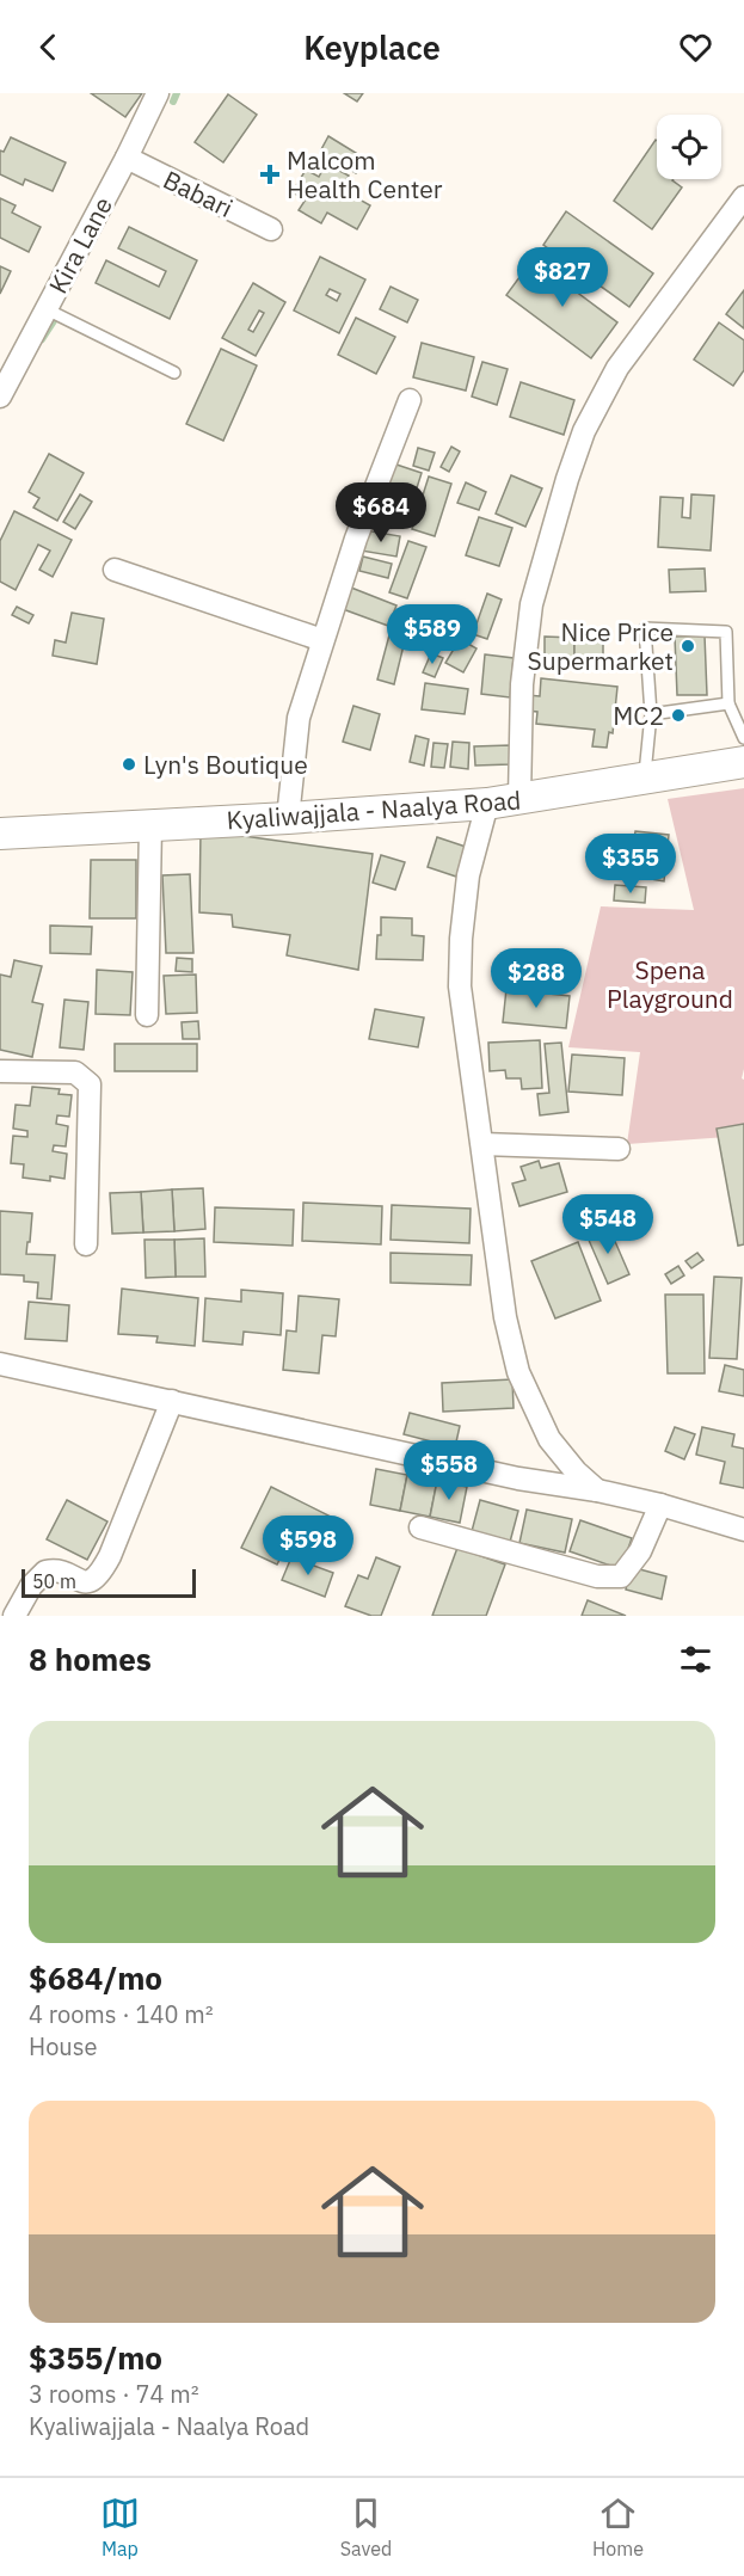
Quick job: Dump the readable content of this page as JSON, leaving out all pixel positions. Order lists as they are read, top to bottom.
{
  "streets": {
    "main road": ["Kyaliwajjala - Naalya Road"],
    "street": ["Babari", "Kira Lane"]
  },
  "crossings": [
    ["Babari", "Kira Lane"]
  ],
  "parks": ["Spena Playground"],
  "places": {
    "health": ["Malcom Health Center"],
    "other": ["Nice Price Supermarket", "MC2", "Lyn's Boutique"]
  },
  "scale_bar": "50 m",
  "page": {
    "header": "Keyplace",
    "price": [
      "$827",
      "$684",
      "$589",
      "$355",
      "$288",
      "$548",
      "$558",
      "$598"
    ],
    "scale": "50 m",
    "heading": "8 homes",
    "list": [
      {
        "name": "$684/mo",
        "note": "4 rooms · 140 m² · House"
      },
      {
        "name": "$355/mo",
        "note": "3 rooms · 74 m² · Kyaliwajjala - Naalya Road"
      }
    ],
    "tabs": ["Map", "Saved", "Home"]
  }
}
